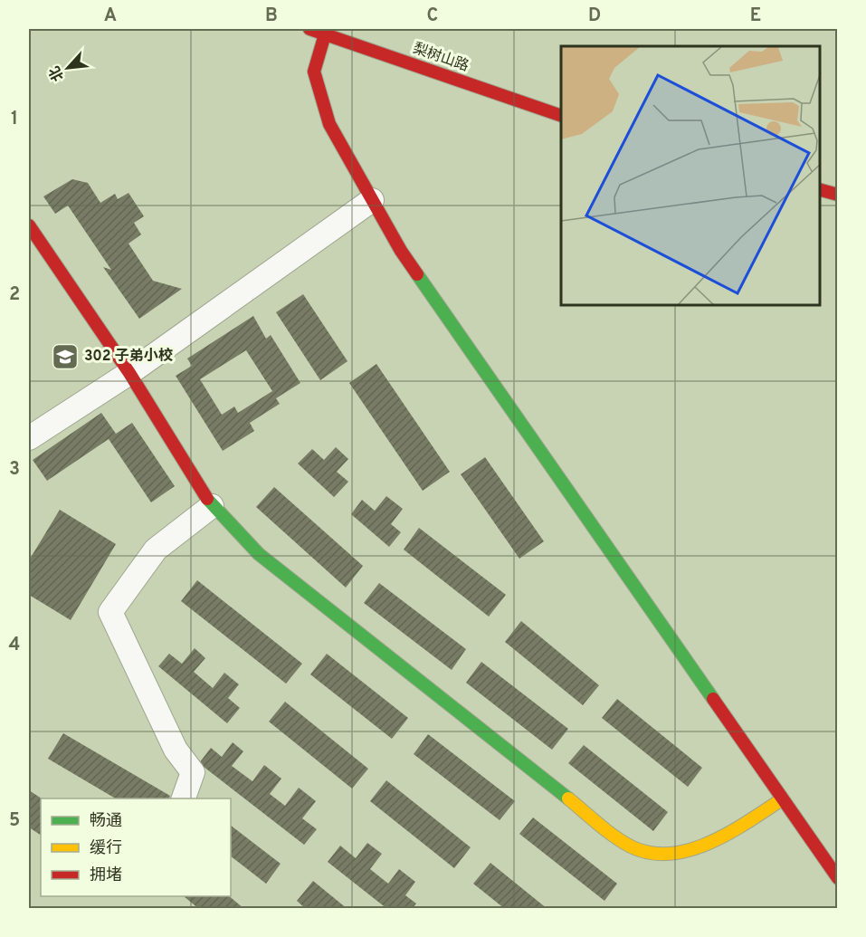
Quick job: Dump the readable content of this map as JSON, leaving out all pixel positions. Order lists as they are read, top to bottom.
{
  "streets": {
    "street": ["梨树山路"]
  },
  "places": {
    "school or university": ["302 子弟小校"]
  },
  "legend": ["畅通", "缓行", "拥堵"],
  "north": "bottom left",
  "grid": {
    "columns": [
      "A",
      "B",
      "C",
      "D",
      "E"
    ],
    "rows": [
      "1",
      "2",
      "3",
      "4",
      "5"
    ]
  }
}
